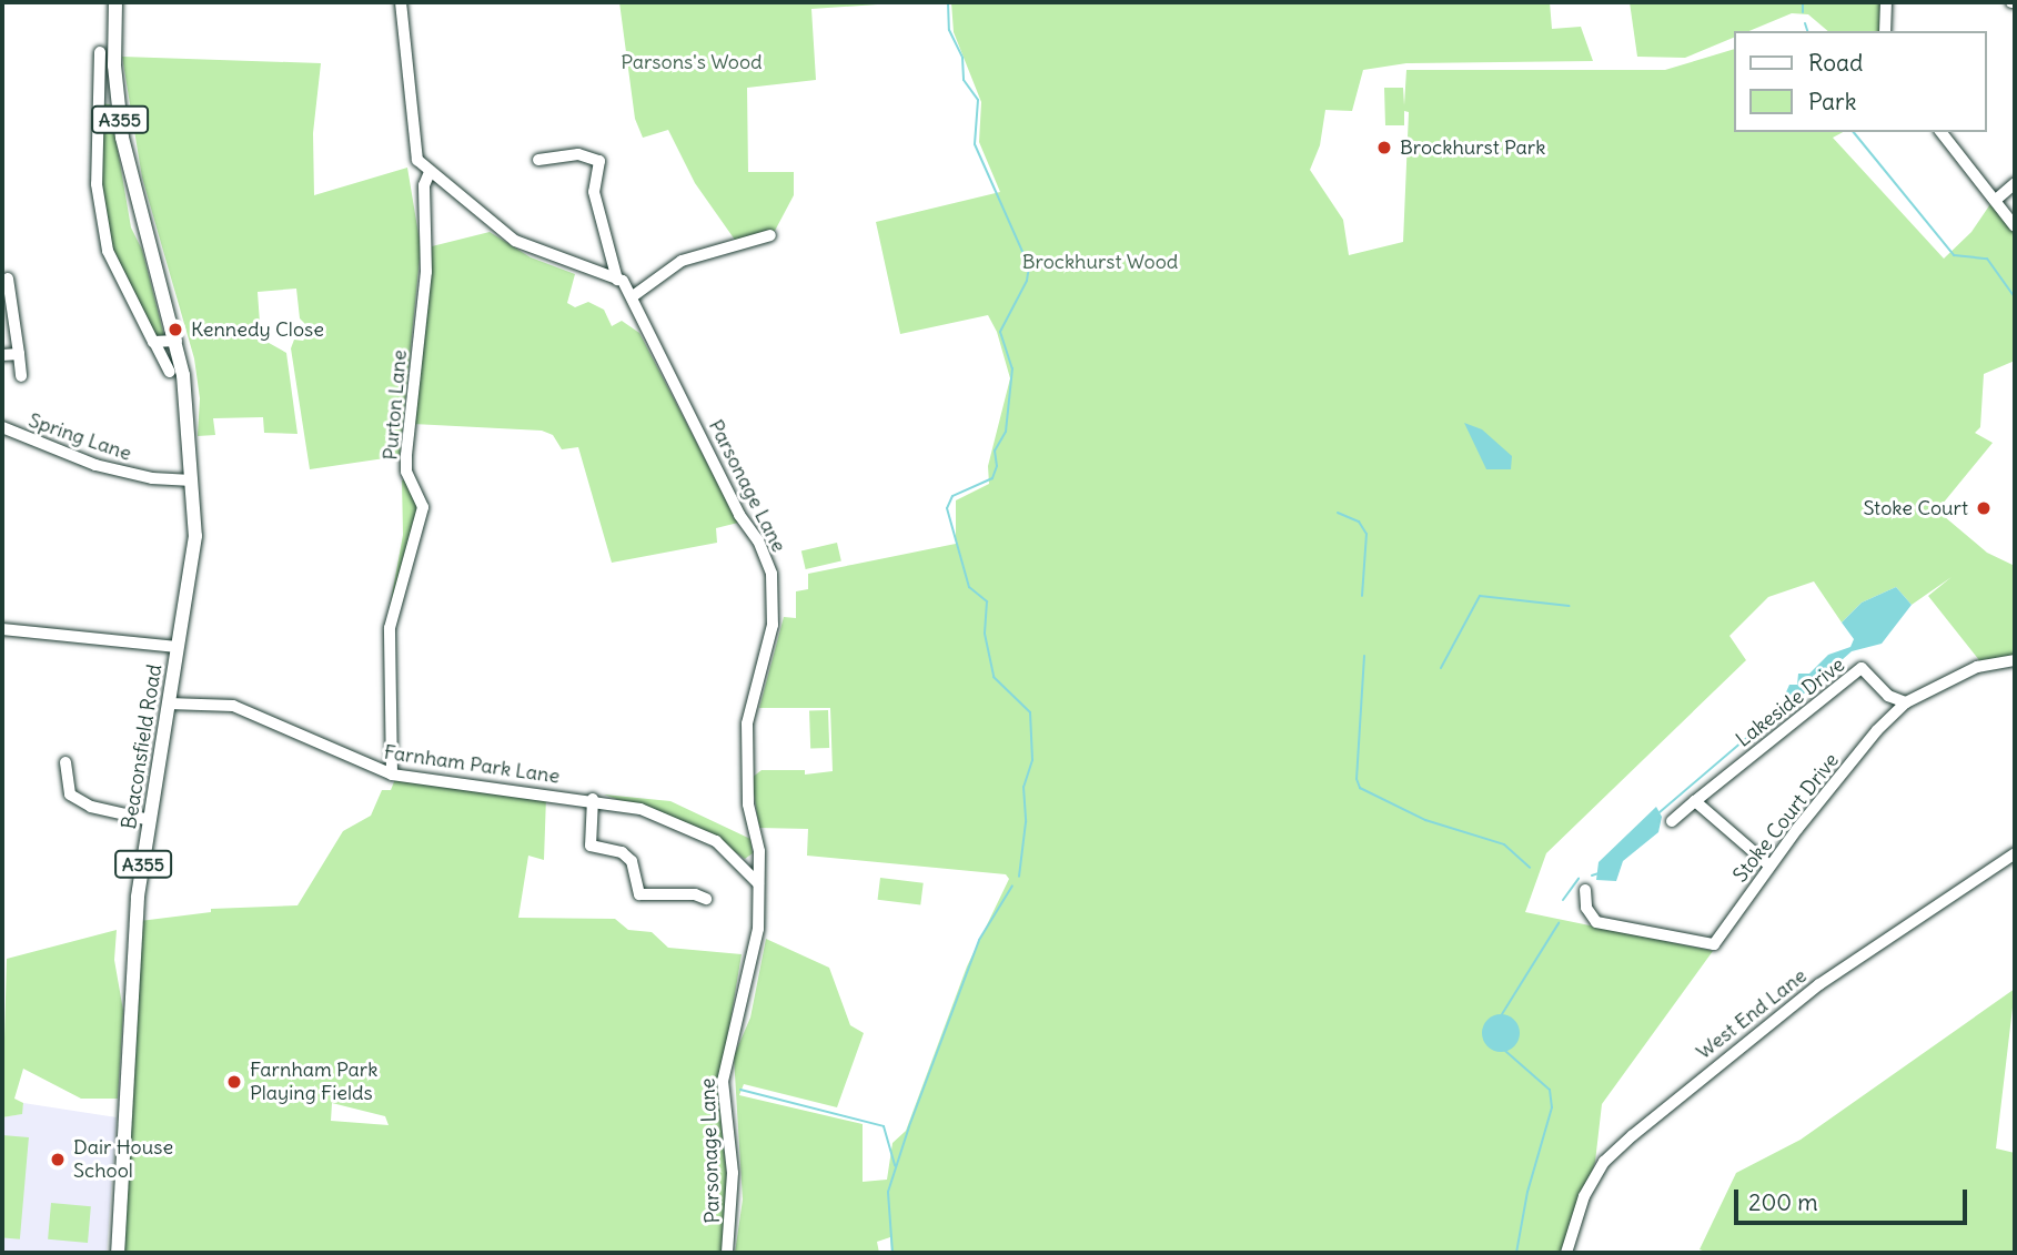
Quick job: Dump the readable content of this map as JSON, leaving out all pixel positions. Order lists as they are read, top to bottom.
{
  "streets": {
    "main road": ["A355", "Beaconsfield Road"],
    "street": [
      "Purton Lane",
      "Spring Lane",
      "Parsonage Lane",
      "Lakeside Drive",
      "Farnham Park Lane",
      "Stoke Court Drive",
      "West End Lane"
    ]
  },
  "crossings": [
    ["Purton Lane", "Parsonage Lane"],
    ["Purton Lane", "Farnham Park Lane"],
    ["Spring Lane", "Beaconsfield Road"],
    ["Parsonage Lane", "Farnham Park Lane"],
    ["Lakeside Drive", "Stoke Court Drive"],
    ["Beaconsfield Road", "Farnham Park Lane"]
  ],
  "parks": ["Parsons's Wood", "Brockhurst Wood"],
  "places": [
    "Brockhurst Park",
    "Kennedy Close",
    "Stoke Court",
    "Farnham Park Playing Fields",
    "Dair House School"
  ],
  "legend": ["Road", "Park"],
  "scale_bar": "200 m"
}
